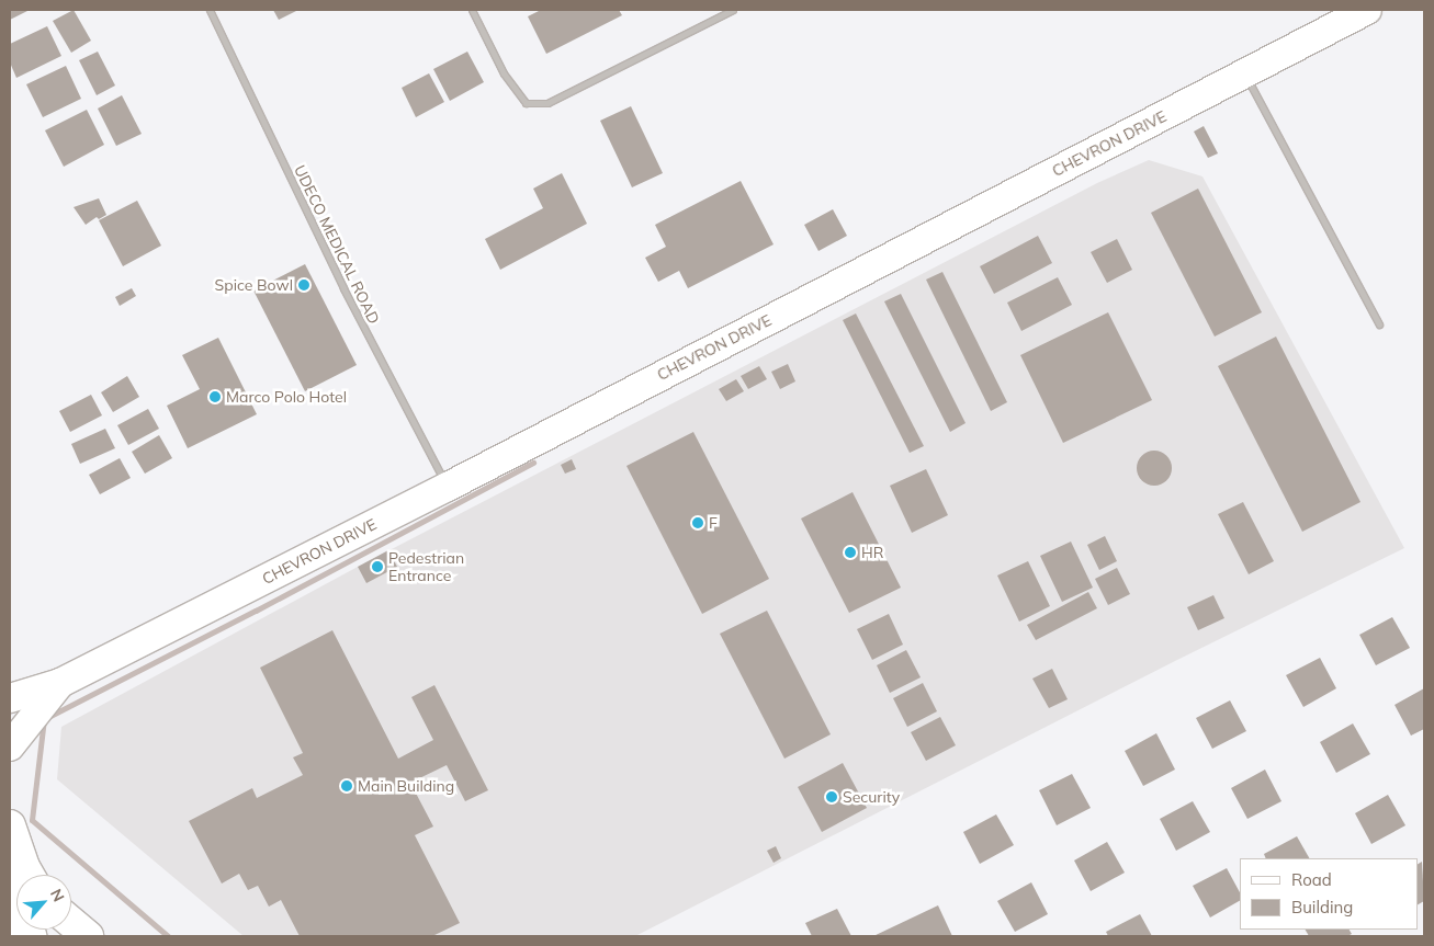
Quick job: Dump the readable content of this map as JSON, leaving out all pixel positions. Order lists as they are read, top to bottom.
{
  "streets": {
    "main road": ["CHEVRON DRIVE"],
    "street": ["UDECO MEDICAL ROAD"]
  },
  "crossings": [
    ["CHEVRON DRIVE", "UDECO MEDICAL ROAD"]
  ],
  "places": [
    "Spice Bowl",
    "Marco Polo Hotel",
    "F",
    "HR",
    "Pedestrian Entrance",
    "Main Building",
    "Security"
  ],
  "legend": ["Road", "Building"],
  "north": "top right"
}
